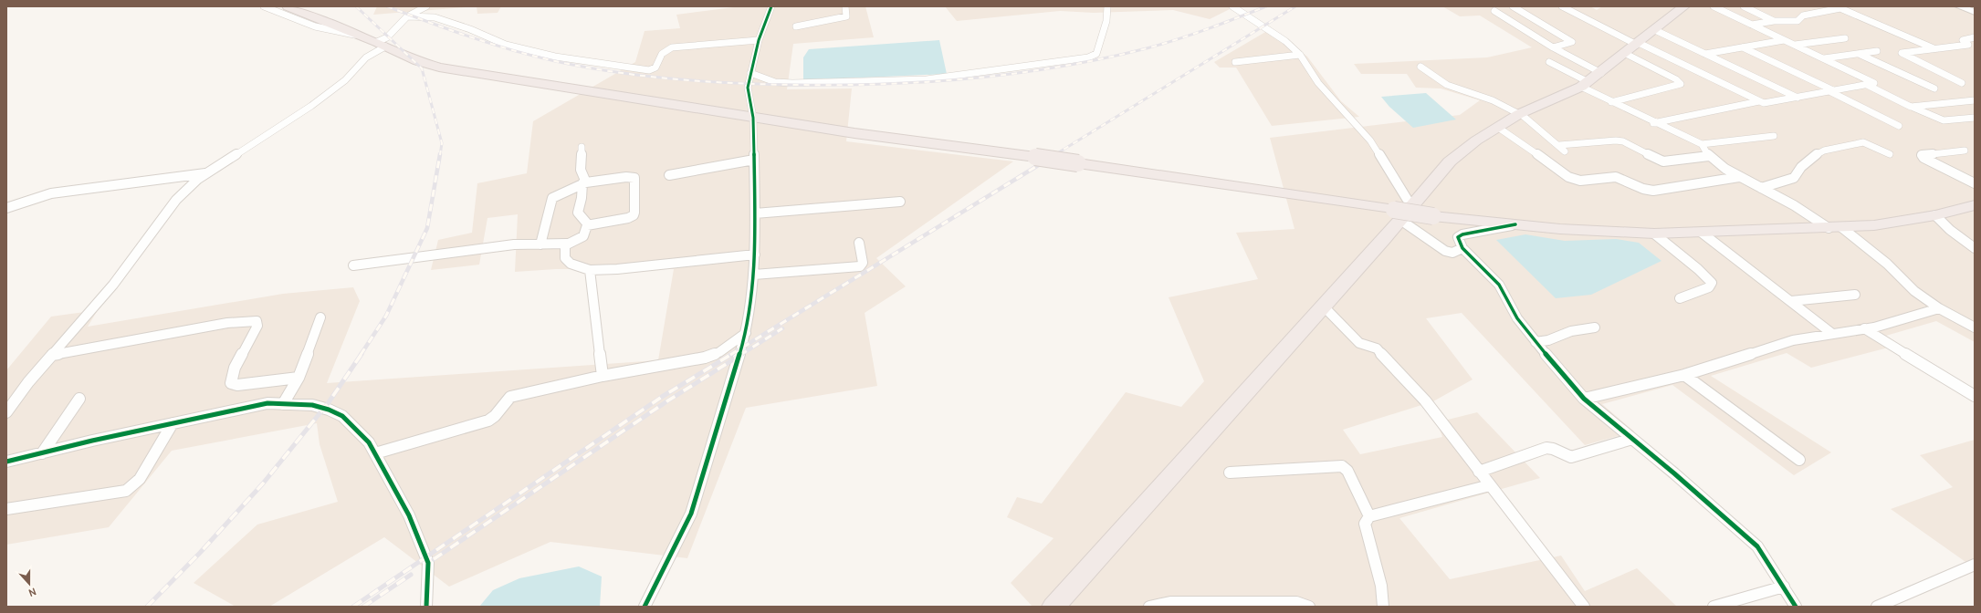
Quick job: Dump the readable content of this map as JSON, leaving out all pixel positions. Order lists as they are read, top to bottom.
{
  "north": "bottom"
}
